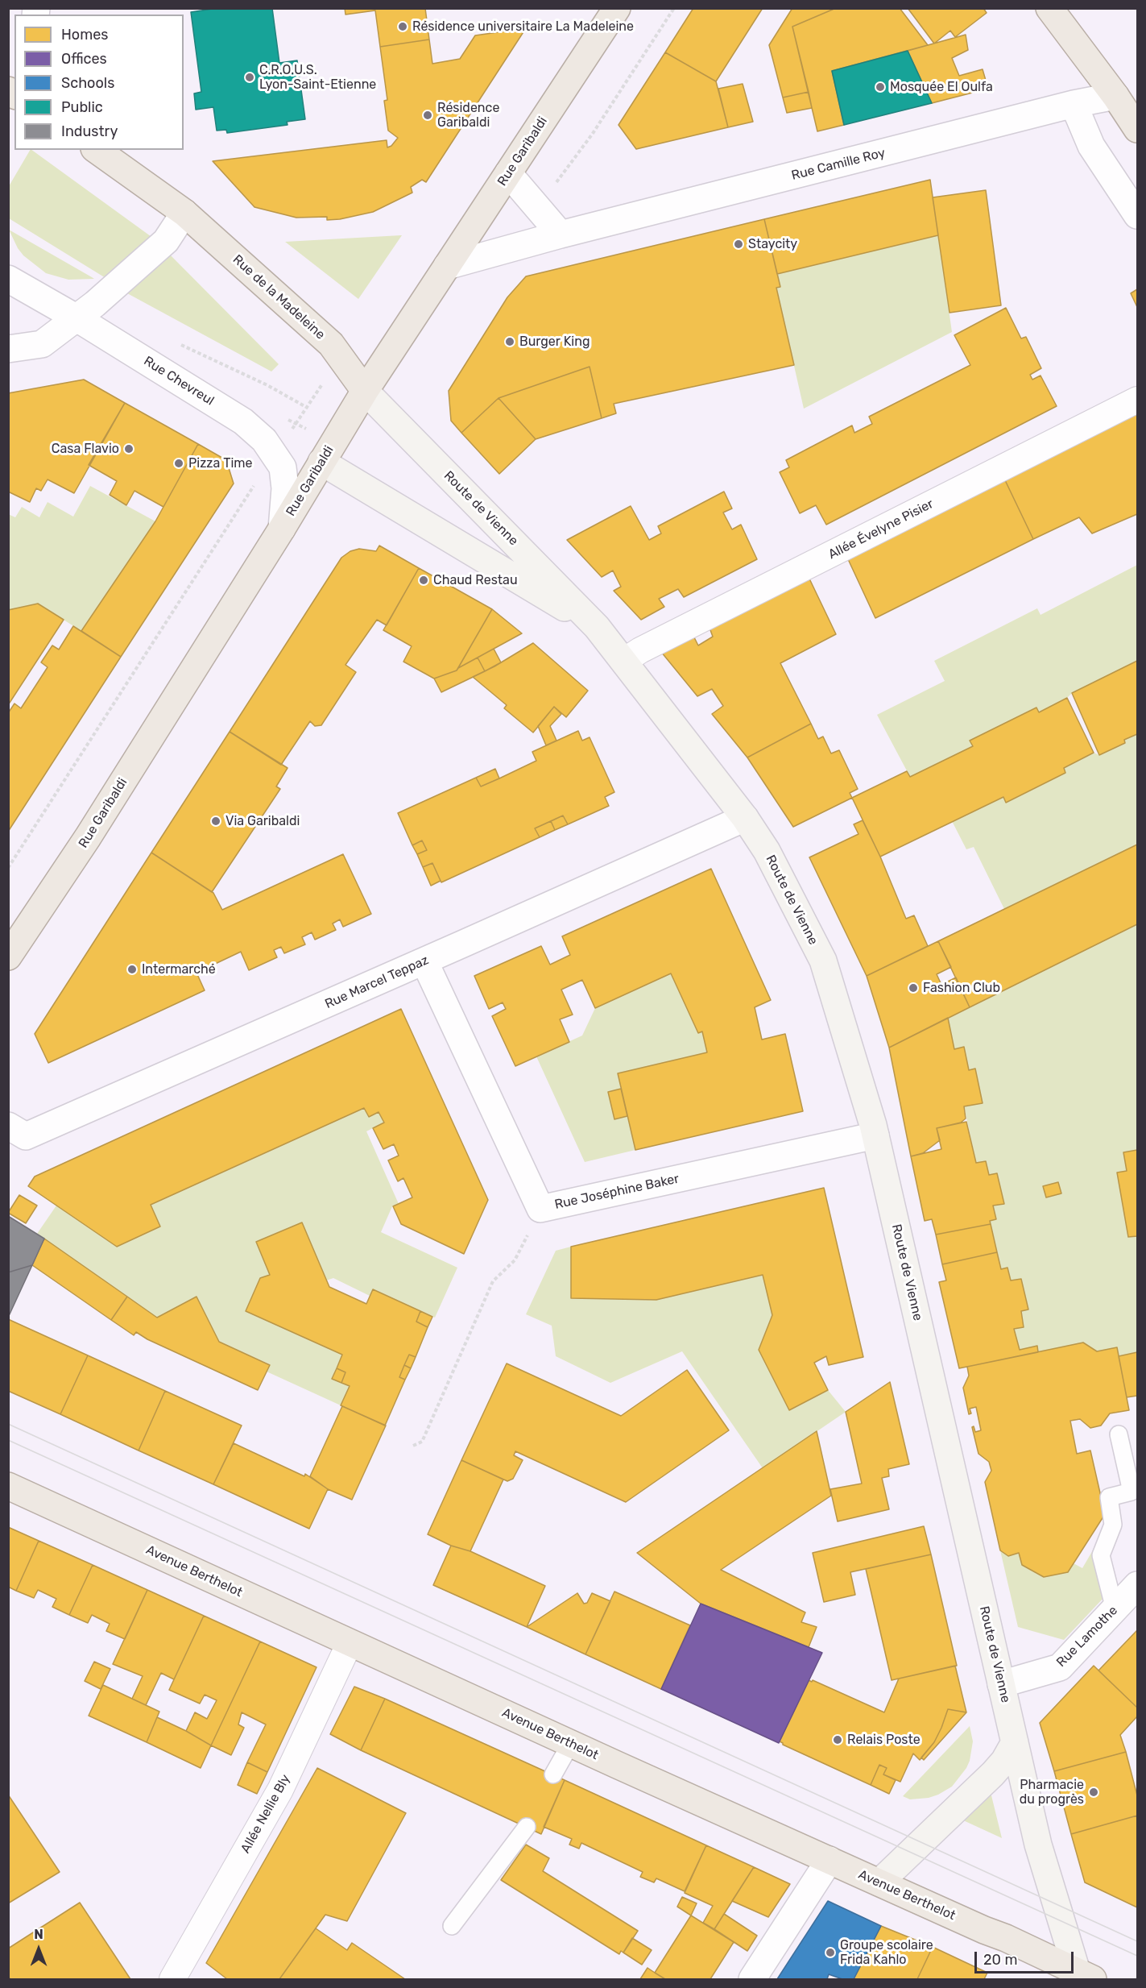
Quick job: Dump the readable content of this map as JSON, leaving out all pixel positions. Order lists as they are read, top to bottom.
{
  "streets": {
    "main road": [
      "Rue Garibaldi",
      "Rue de la Madeleine",
      "Route de Vienne",
      "Avenue Berthelot"
    ],
    "street": [
      "Rue Camille Roy",
      "Rue Chevreul",
      "Allée Évelyne Pisier",
      "Rue Marcel Teppaz",
      "Rue Joséphine Baker",
      "Rue Lamothe",
      "Allée Nellie Bly"
    ]
  },
  "crossings": [
    ["Rue Garibaldi", "Rue Camille Roy"],
    ["Rue Garibaldi", "Rue de la Madeleine"],
    ["Rue Garibaldi", "Rue Chevreul"],
    ["Rue Garibaldi", "Route de Vienne"],
    ["Rue de la Madeleine", "Route de Vienne"],
    ["Route de Vienne", "Allée Évelyne Pisier"],
    ["Route de Vienne", "Rue Marcel Teppaz"],
    ["Route de Vienne", "Rue Joséphine Baker"],
    ["Route de Vienne", "Avenue Berthelot"],
    ["Route de Vienne", "Rue Lamothe"],
    ["Rue Marcel Teppaz", "Rue Joséphine Baker"],
    ["Avenue Berthelot", "Allée Nellie Bly"]
  ],
  "places": [
    "Résidence universitaire La Madeleine",
    "C.R.O.U.S. Lyon-Saint-Etienne",
    "Mosquée El Oulfa",
    "Résidence Garibaldi",
    "Staycity",
    "Burger King",
    "Casa Flavio",
    "Pizza Time",
    "Chaud Restau",
    "Via Garibaldi",
    "Intermarché",
    "Fashion Club",
    "Relais Poste",
    "Pharmacie du progrès",
    "Groupe scolaire Frida Kahlo"
  ],
  "legend": [
    "Homes",
    "Offices",
    "Schools",
    "Public",
    "Industry"
  ],
  "scale_bar": "20 m",
  "north": "top"
}
